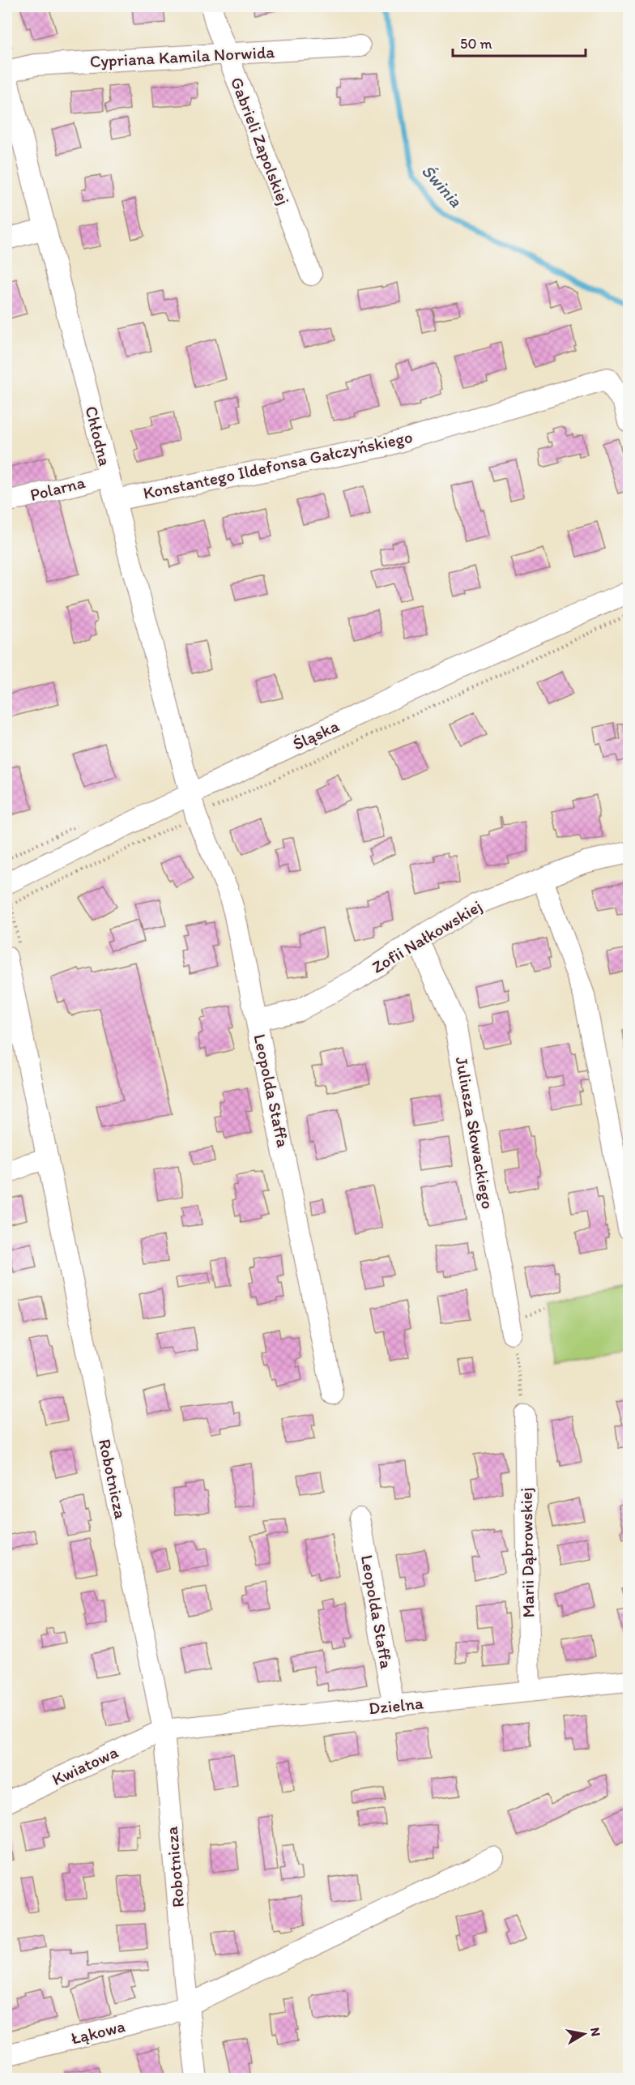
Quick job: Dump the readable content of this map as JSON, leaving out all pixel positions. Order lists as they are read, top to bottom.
{
  "streets": {
    "street": [
      "Cypriana Kamila Norwida",
      "Gabrieli Zapolskiej",
      "Chłodna",
      "Konstantego Ildefonsa Gałczyńskiego",
      "Polarna",
      "Śląska",
      "Zofii Nałkowskiej",
      "Leopolda Staffa",
      "Juliusza Słowackiego",
      "Robotnicza",
      "Marii Dąbrowskiej",
      "Dzielna",
      "Kwiatowa",
      "Łąkowa"
    ]
  },
  "crossings": [
    ["Cypriana Kamila Norwida", "Gabrieli Zapolskiej"],
    ["Chłodna", "Konstantego Ildefonsa Gałczyńskiego"],
    ["Chłodna", "Polarna"],
    ["Chłodna", "Śląska"],
    ["Chłodna", "Leopolda Staffa"],
    ["Śląska", "Leopolda Staffa"],
    ["Zofii Nałkowskiej", "Leopolda Staffa"],
    ["Zofii Nałkowskiej", "Juliusza Słowackiego"],
    ["Leopolda Staffa", "Dzielna"],
    ["Robotnicza", "Dzielna"],
    ["Robotnicza", "Kwiatowa"],
    ["Robotnicza", "Łąkowa"],
    ["Marii Dąbrowskiej", "Dzielna"],
    ["Dzielna", "Kwiatowa"]
  ],
  "water": ["Świnia"],
  "scale_bar": "50 m",
  "north": "right"
}
